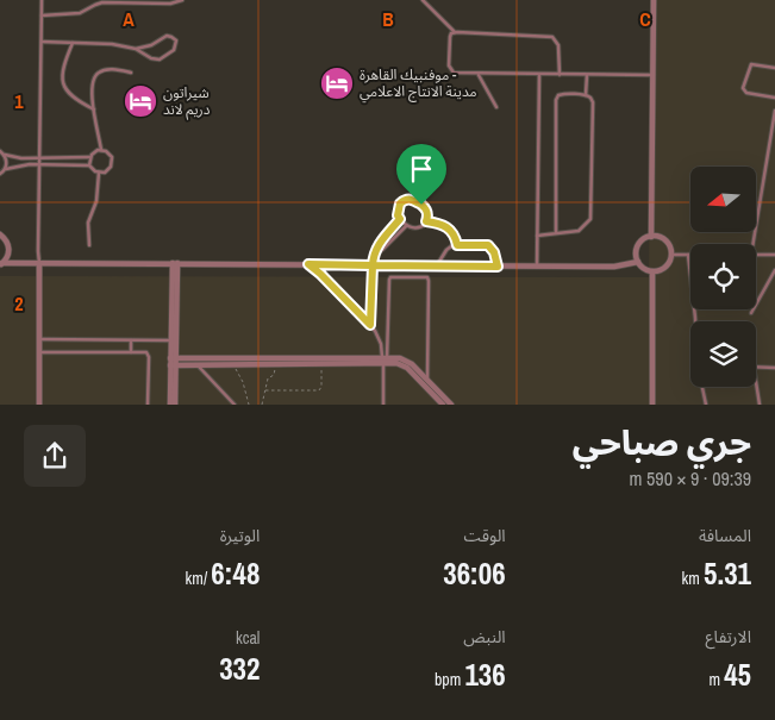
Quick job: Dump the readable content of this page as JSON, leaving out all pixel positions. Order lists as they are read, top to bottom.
{
  "places": {
    "hotel": ["موفنبيك القاهرة - مدينة الانتاج الاعلامي", "شيراتون دريم لاند"]
  },
  "north": "left",
  "page": {
    "heading": ["جري صباحي", "09:39 · 9 × 590 m"],
    "stats": [
      ["المسافة", "5.31 km"],
      ["الوقت", "36:06"],
      ["الوتيرة", "6:48 /km"],
      ["الارتفاع", "45 m"],
      ["النبض", "136 bpm"],
      ["kcal", "332"]
    ]
  },
  "grid": {
    "columns": ["A", "B", "C"],
    "rows": ["1", "2"]
  }
}
